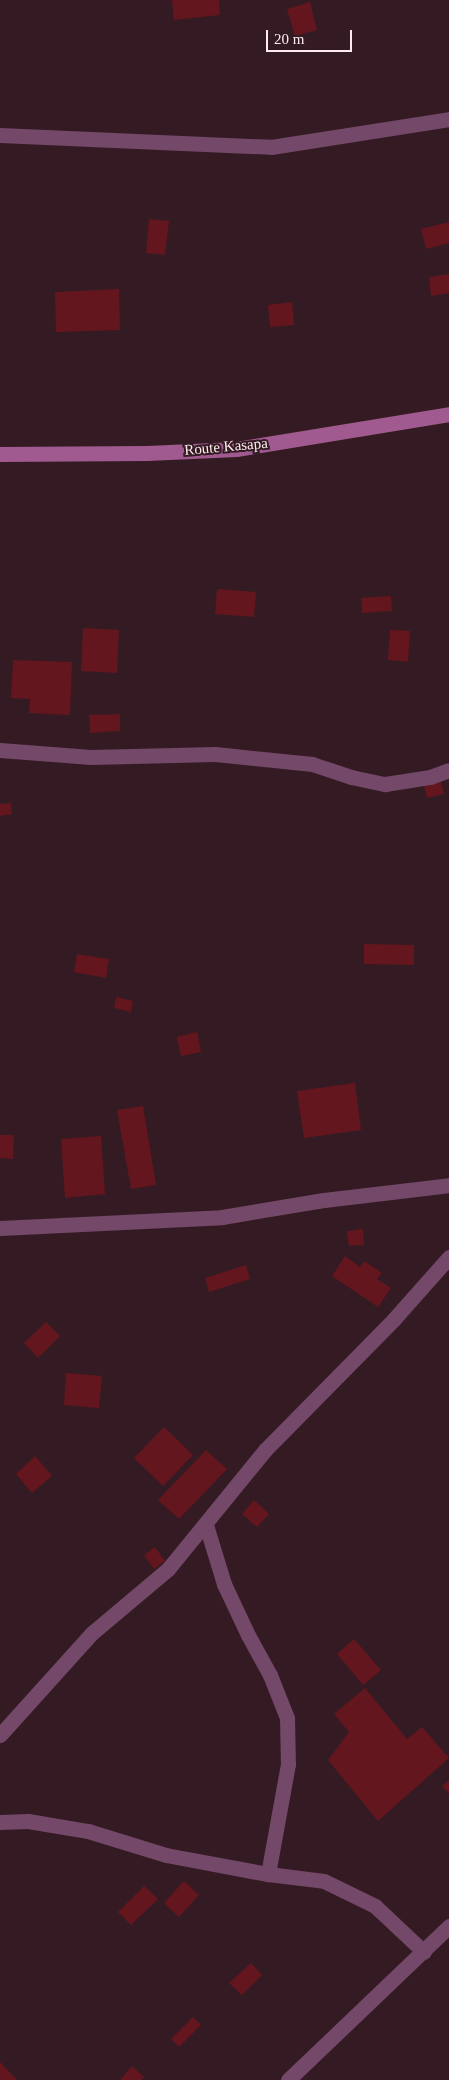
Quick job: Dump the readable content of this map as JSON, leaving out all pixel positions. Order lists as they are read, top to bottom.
{
  "streets": {
    "main road": ["Route Kasapa"]
  },
  "scale_bar": "20 m"
}
